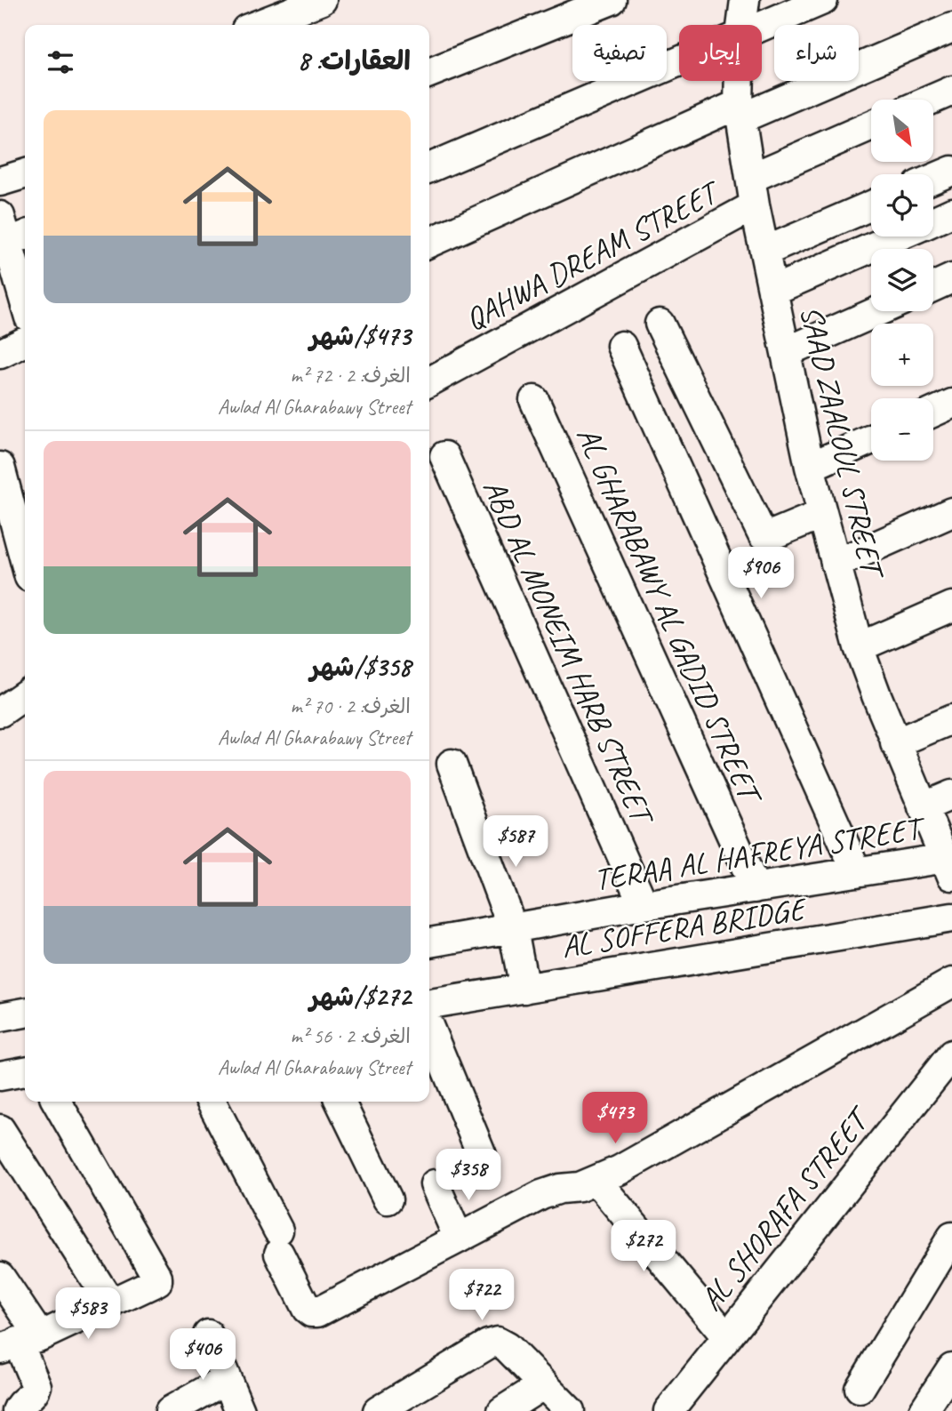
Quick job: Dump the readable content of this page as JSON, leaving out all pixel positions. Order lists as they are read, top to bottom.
{
  "streets": {
    "street": [
      "QAHWA DREAM STREET",
      "SAAD ZAALOUL STREET",
      "AL GHARABAWY AL GADID STREET",
      "ABD AL MONEIM HARB STREET",
      "TERAA AL HAFREYA STREET",
      "AL SOFFERA BRIDGE",
      "AL SHORAFA STREET"
    ]
  },
  "crossings": [
    ["QAHWA DREAM STREET", "SAAD ZAALOUL STREET"],
    ["SAAD ZAALOUL STREET", "TERAA AL HAFREYA STREET"],
    ["AL GHARABAWY AL GADID STREET", "TERAA AL HAFREYA STREET"],
    ["ABD AL MONEIM HARB STREET", "TERAA AL HAFREYA STREET"]
  ],
  "north": "bottom right",
  "page": {
    "chip": ["شراء", "إيجار", "تصفية"],
    "heading": "العقارات: 8",
    "map_buttons": ["+", "−"],
    "list": [
      {
        "name": "$473/شهر",
        "note": "الغرف: 2 · 72 m² · Awlad Al Gharabawy Street"
      },
      {
        "name": "$358/شهر",
        "note": "الغرف: 2 · 70 m² · Awlad Al Gharabawy Street"
      },
      {
        "name": "$272/شهر",
        "note": "الغرف: 2 · 56 m² · Awlad Al Gharabawy Street"
      }
    ],
    "price": [
      "$906",
      "$587",
      "$473",
      "$358",
      "$272",
      "$722",
      "$583",
      "$406"
    ]
  }
}
